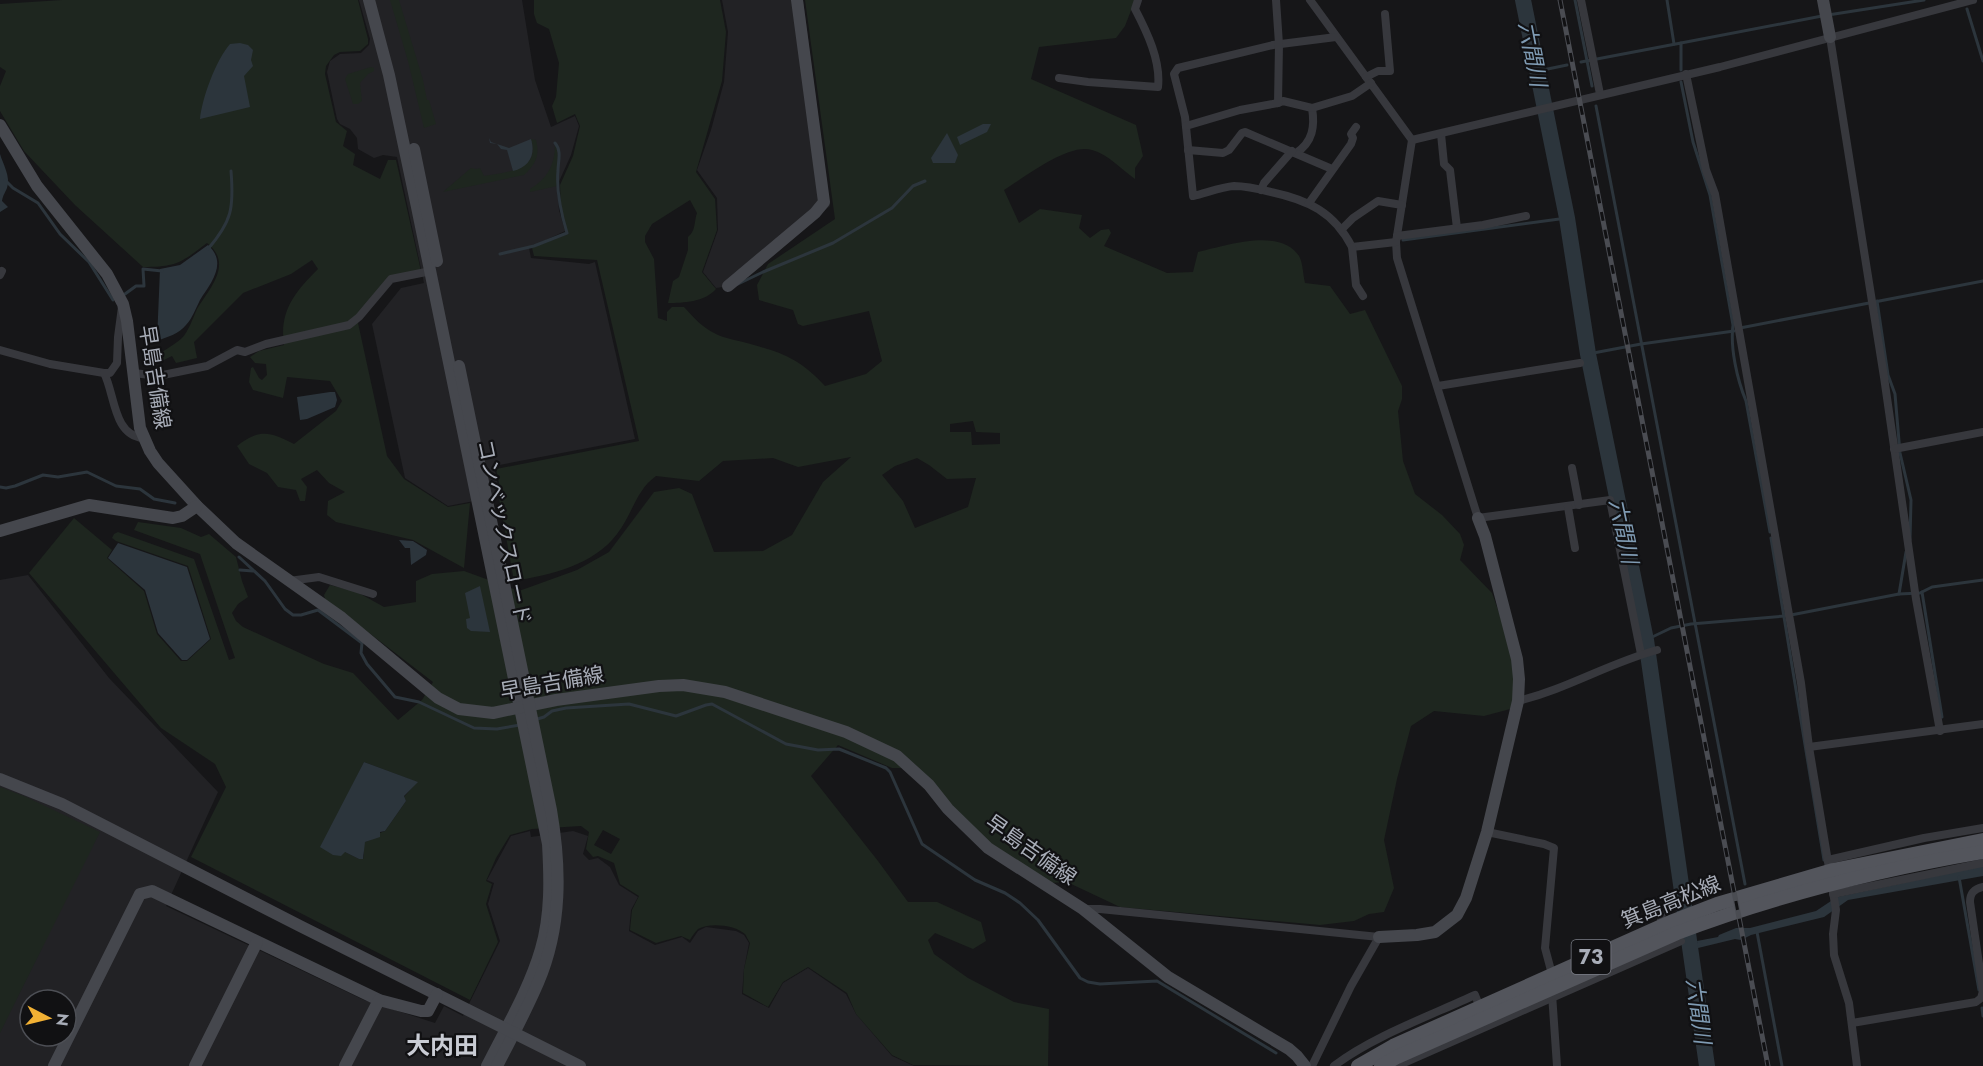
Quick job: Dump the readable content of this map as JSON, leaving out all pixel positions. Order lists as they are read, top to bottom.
{
  "streets": {
    "main road": ["箕島高松線", "73"],
    "street": ["早島吉備線", "コンベックスロード"]
  },
  "districts": ["大内田"],
  "water": ["六間川"],
  "north": "right"
}
